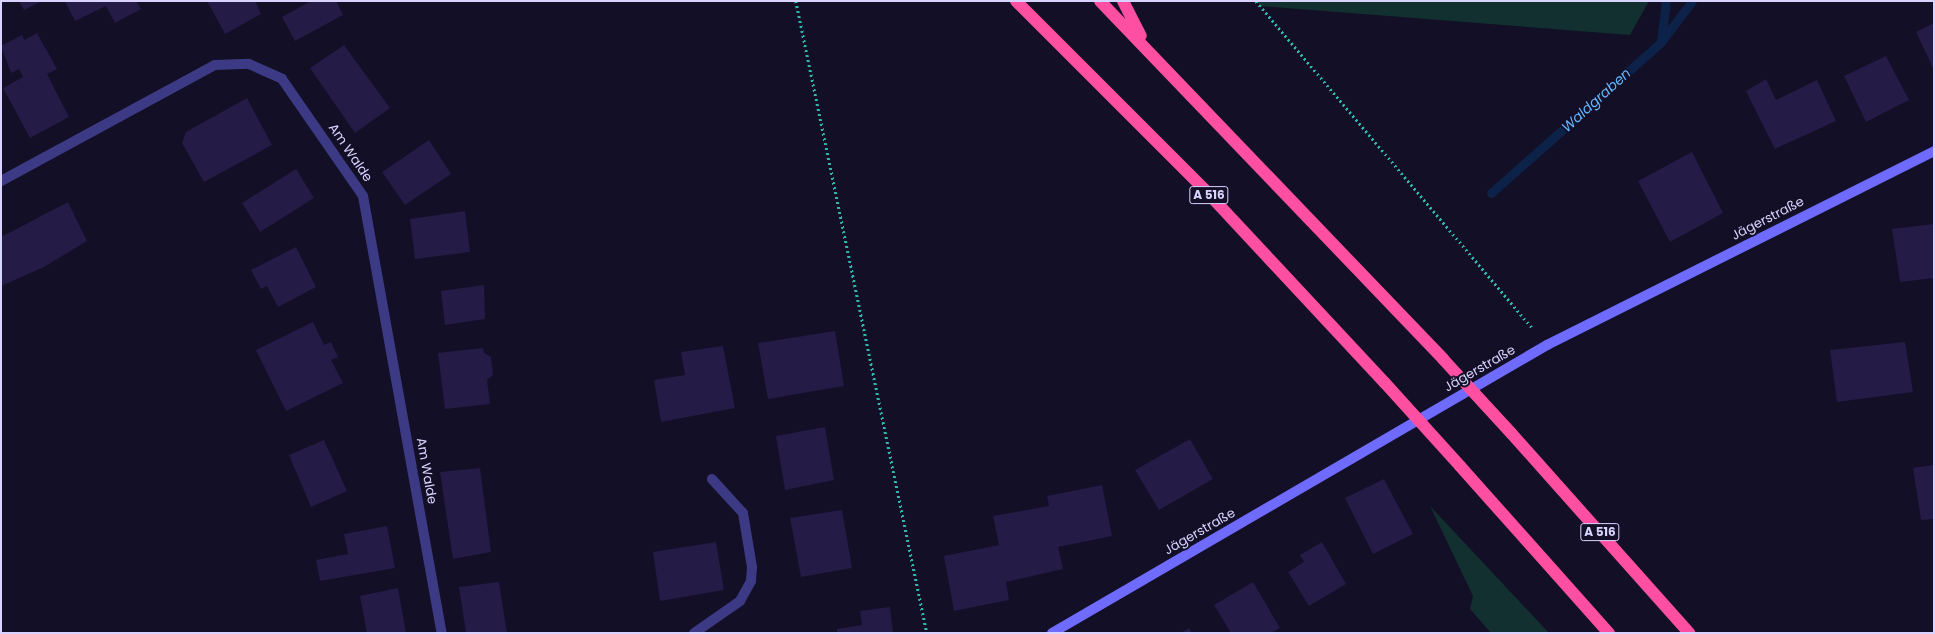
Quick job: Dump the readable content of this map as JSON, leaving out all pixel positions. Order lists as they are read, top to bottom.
{
  "streets": {
    "highway": ["A 516"],
    "street": ["Am Walde", "Jägerstraße"]
  },
  "water": ["Waldgraben"]
}
